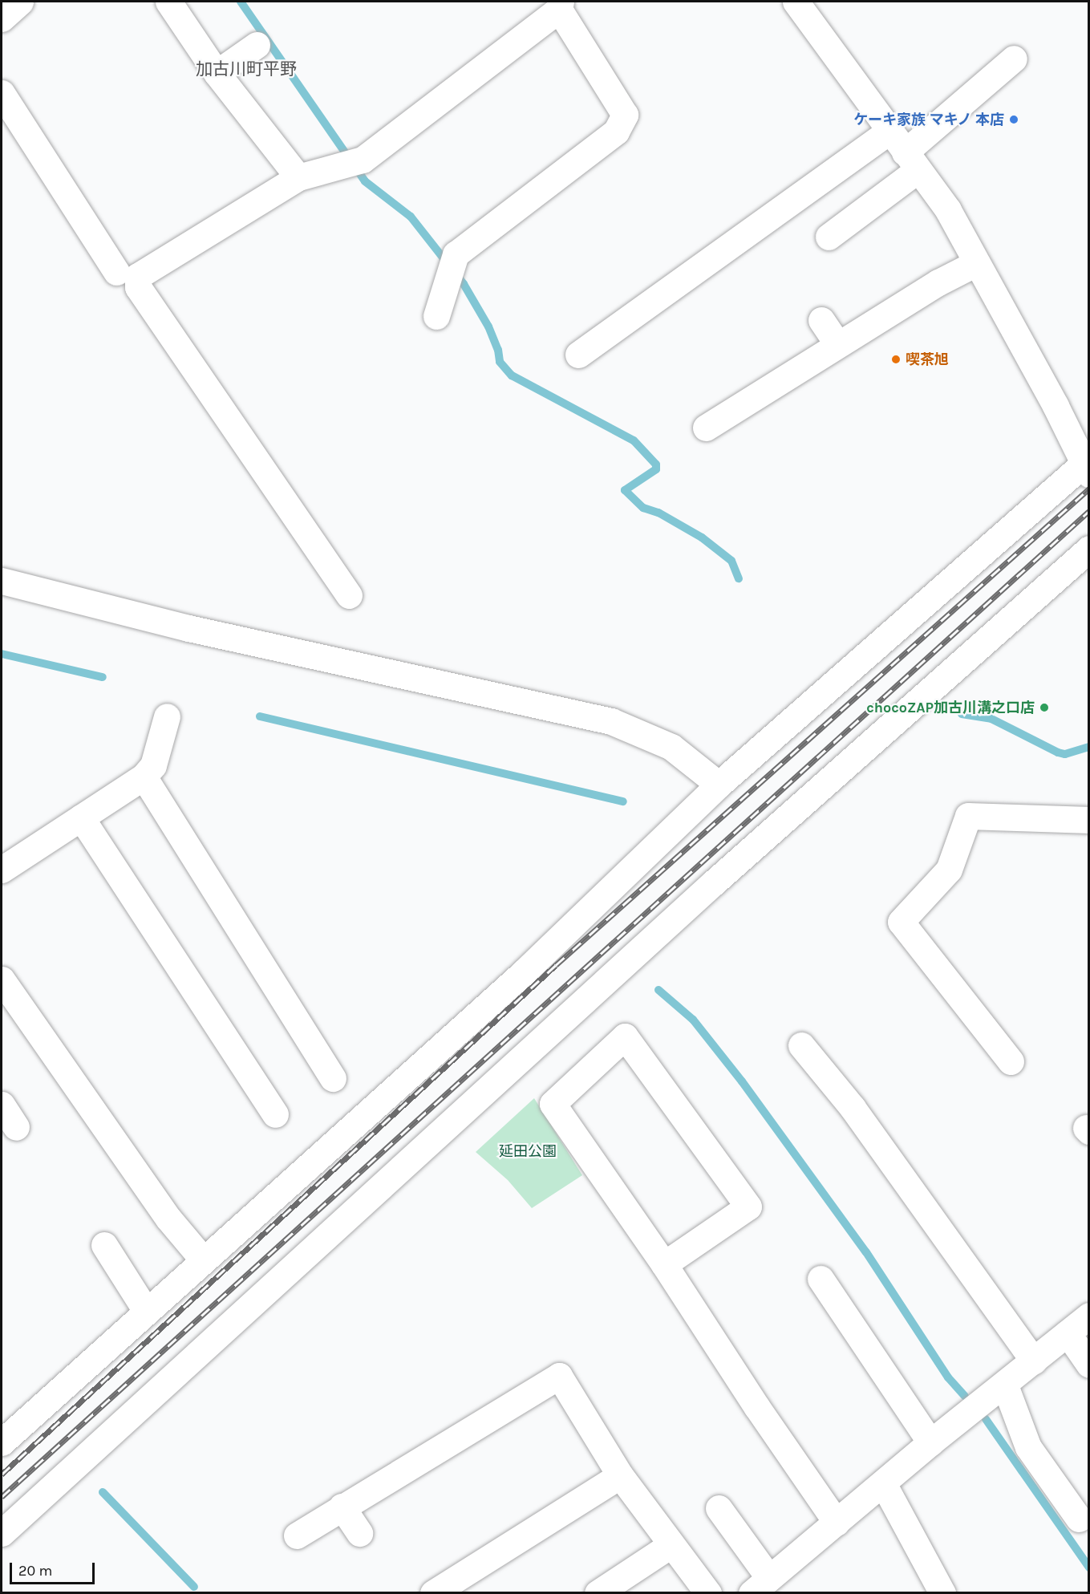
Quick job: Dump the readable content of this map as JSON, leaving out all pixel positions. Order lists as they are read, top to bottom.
{
  "districts": ["加古川町平野"],
  "parks": ["延田公園"],
  "places": ["ケーキ家族 マキノ 本店", "喫茶旭", "chocoZAP加古川溝之口店"],
  "scale_bar": "20 m"
}
